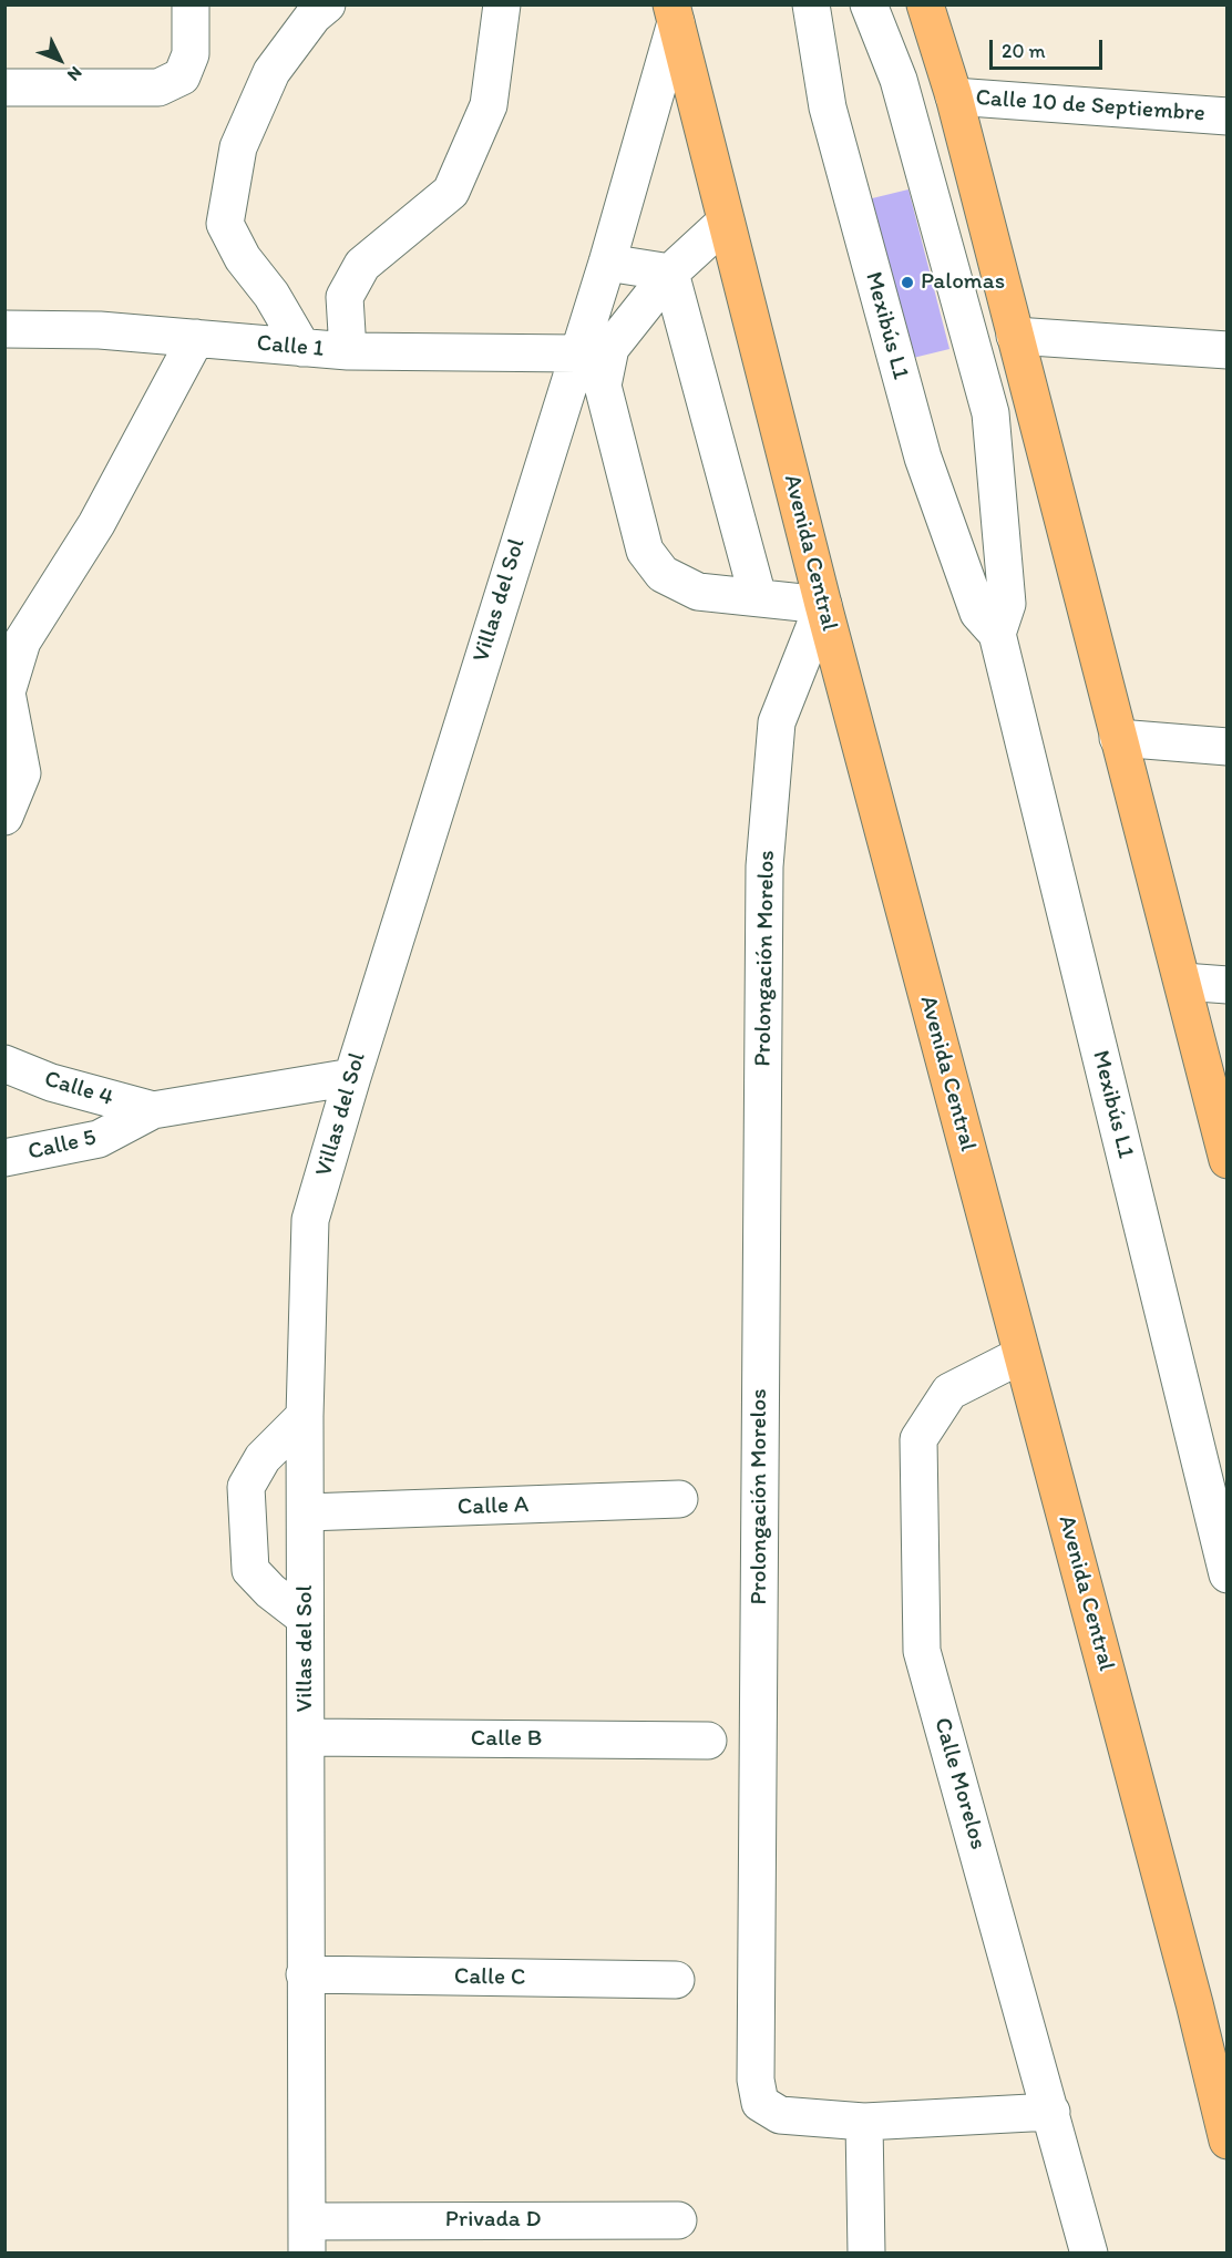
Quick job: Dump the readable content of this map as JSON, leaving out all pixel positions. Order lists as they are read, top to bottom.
{
  "streets": {
    "highway": ["Avenida Central"],
    "street": [
      "Calle 10 de Septiembre",
      "Mexibús L1",
      "Calle 1",
      "Villas del Sol",
      "Prolongación Morelos",
      "Calle 4",
      "Calle 5",
      "Calle A",
      "Calle B",
      "Calle Morelos",
      "Calle C",
      "Privada D"
    ]
  },
  "crossings": [
    ["Calle 1", "Villas del Sol"],
    ["Avenida Central", "Villas del Sol"],
    ["Avenida Central", "Prolongación Morelos"],
    ["Avenida Central", "Calle Morelos"],
    ["Villas del Sol", "Calle A"],
    ["Villas del Sol", "Calle B"],
    ["Villas del Sol", "Calle C"],
    ["Villas del Sol", "Privada D"],
    ["Prolongación Morelos", "Calle Morelos"],
    ["Calle 4", "Calle 5"]
  ],
  "places": ["Palomas"],
  "scale_bar": "20 m",
  "north": "bottom right"
}
